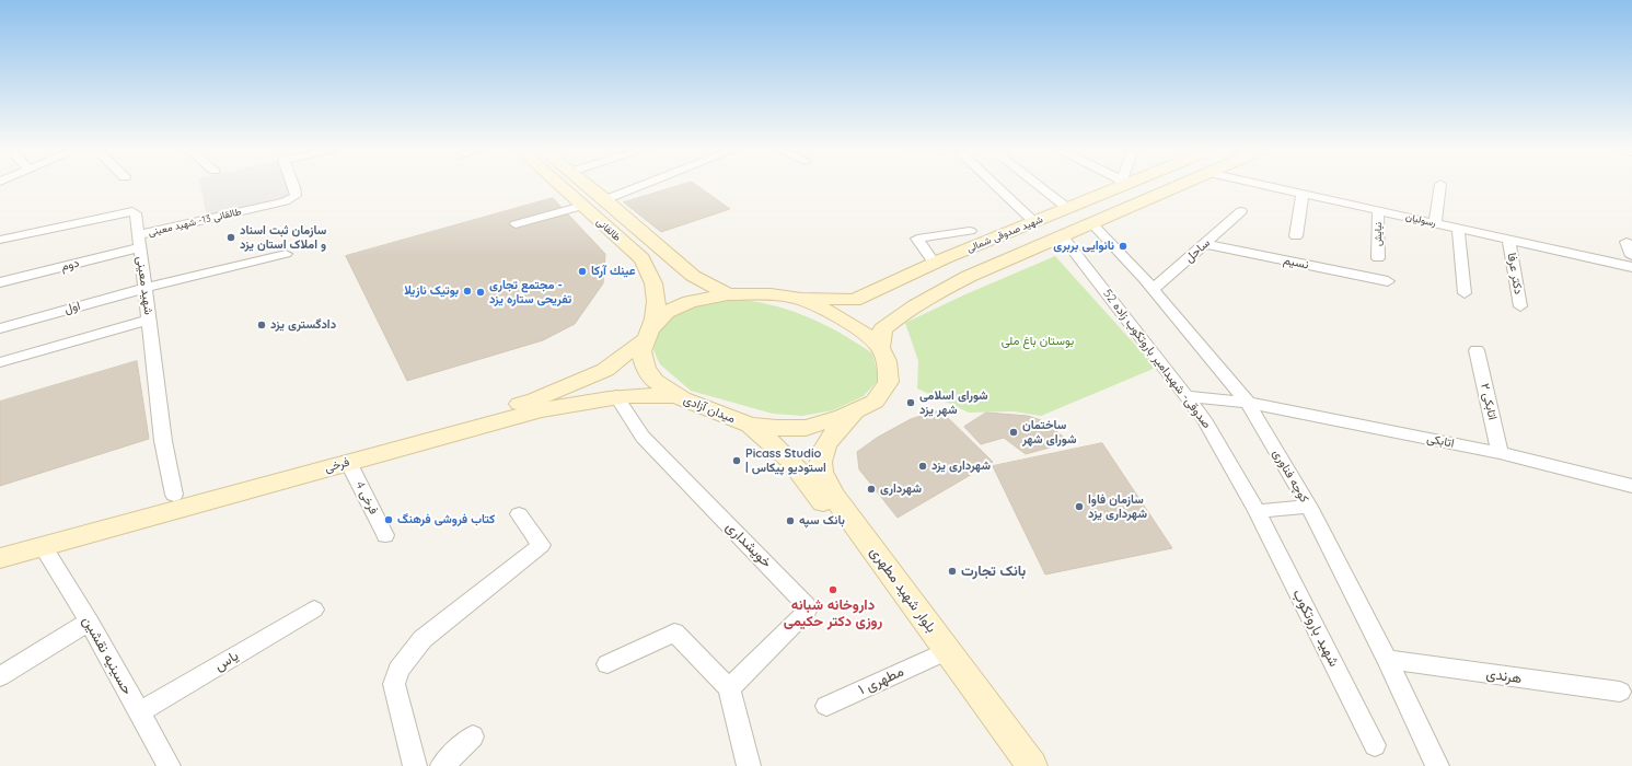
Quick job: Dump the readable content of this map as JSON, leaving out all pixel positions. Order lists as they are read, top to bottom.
{
  "streets": {
    "main road": [
      "طالقانی",
      "شهید صدوقی شمالی",
      "میدان آزادی",
      "فرخی",
      "بلوار شهید مطهری"
    ],
    "street": [
      "رسولیان",
      "طالقانی 13- شهید معینی",
      "نیایش",
      "ساحل",
      "نسیم",
      "دوم",
      "دکتر عرفا",
      "شهید معینی",
      "اول",
      "52 صدوقی- شهیدامیر باروتکوب زاده",
      "اتابکی ۲",
      "اتابکی",
      "کوچه فناوری",
      "فرخی 4",
      "خویشداری",
      "شهید باروتکوب",
      "حسینیه نقشین",
      "یاس",
      "هرندی",
      "مطهری ۱"
    ]
  },
  "crossings": [
    ["رسولیان", "نیایش"],
    ["رسولیان", "دکتر عرفا"],
    ["طالقانی 13- شهید معینی", "دوم"],
    ["طالقانی 13- شهید معینی", "شهید معینی"],
    ["طالقانی", "میدان آزادی"],
    ["طالقانی", "فرخی"],
    ["شهید صدوقی شمالی", "52 صدوقی- شهیدامیر باروتکوب زاده"],
    ["شهید صدوقی شمالی", "میدان آزادی"],
    ["شهید صدوقی شمالی", "کوچه فناوری"],
    ["ساحل", "نسیم"],
    ["ساحل", "کوچه فناوری"],
    ["دوم", "شهید معینی"],
    ["شهید معینی", "اول"],
    ["شهید معینی", "فرخی"],
    ["52 صدوقی- شهیدامیر باروتکوب زاده", "اتابکی"],
    ["52 صدوقی- شهیدامیر باروتکوب زاده", "شهید باروتکوب"],
    ["اتابکی ۲", "اتابکی"],
    ["میدان آزادی", "فرخی"],
    ["میدان آزادی", "بلوار شهید مطهری"],
    ["اتابکی", "کوچه فناوری"],
    ["فرخی", "فرخی 4"],
    ["فرخی", "خویشداری"],
    ["فرخی", "حسینیه نقشین"],
    ["کوچه فناوری", "هرندی"],
    ["بلوار شهید مطهری", "مطهری ۱"],
    ["حسینیه نقشین", "یاس"]
  ],
  "parks": ["بوستان باغ ملی"],
  "places": [
    "سازمان ثبت اسناد و املاک استان یزد",
    "نانوایی بربری",
    "عينك آركا",
    "بوتیک نازیلا",
    "مجتمع تجاری - تفریحی ستاره یزد",
    "دادگستری یزد",
    "شورای اسلامی شهر یزد",
    "ساختمان شورای شهر",
    "Picass Studio | استودیو پیکاس",
    "شهرداری یزد",
    "شهرداری",
    "سازمان فاوا شهرداری یزد",
    "کتاب فروشی فرهنگ",
    "بانک سپه",
    "بانک تجارت",
    "داروخانه شبانه روزی دکتر حکیمی"
  ]
}
